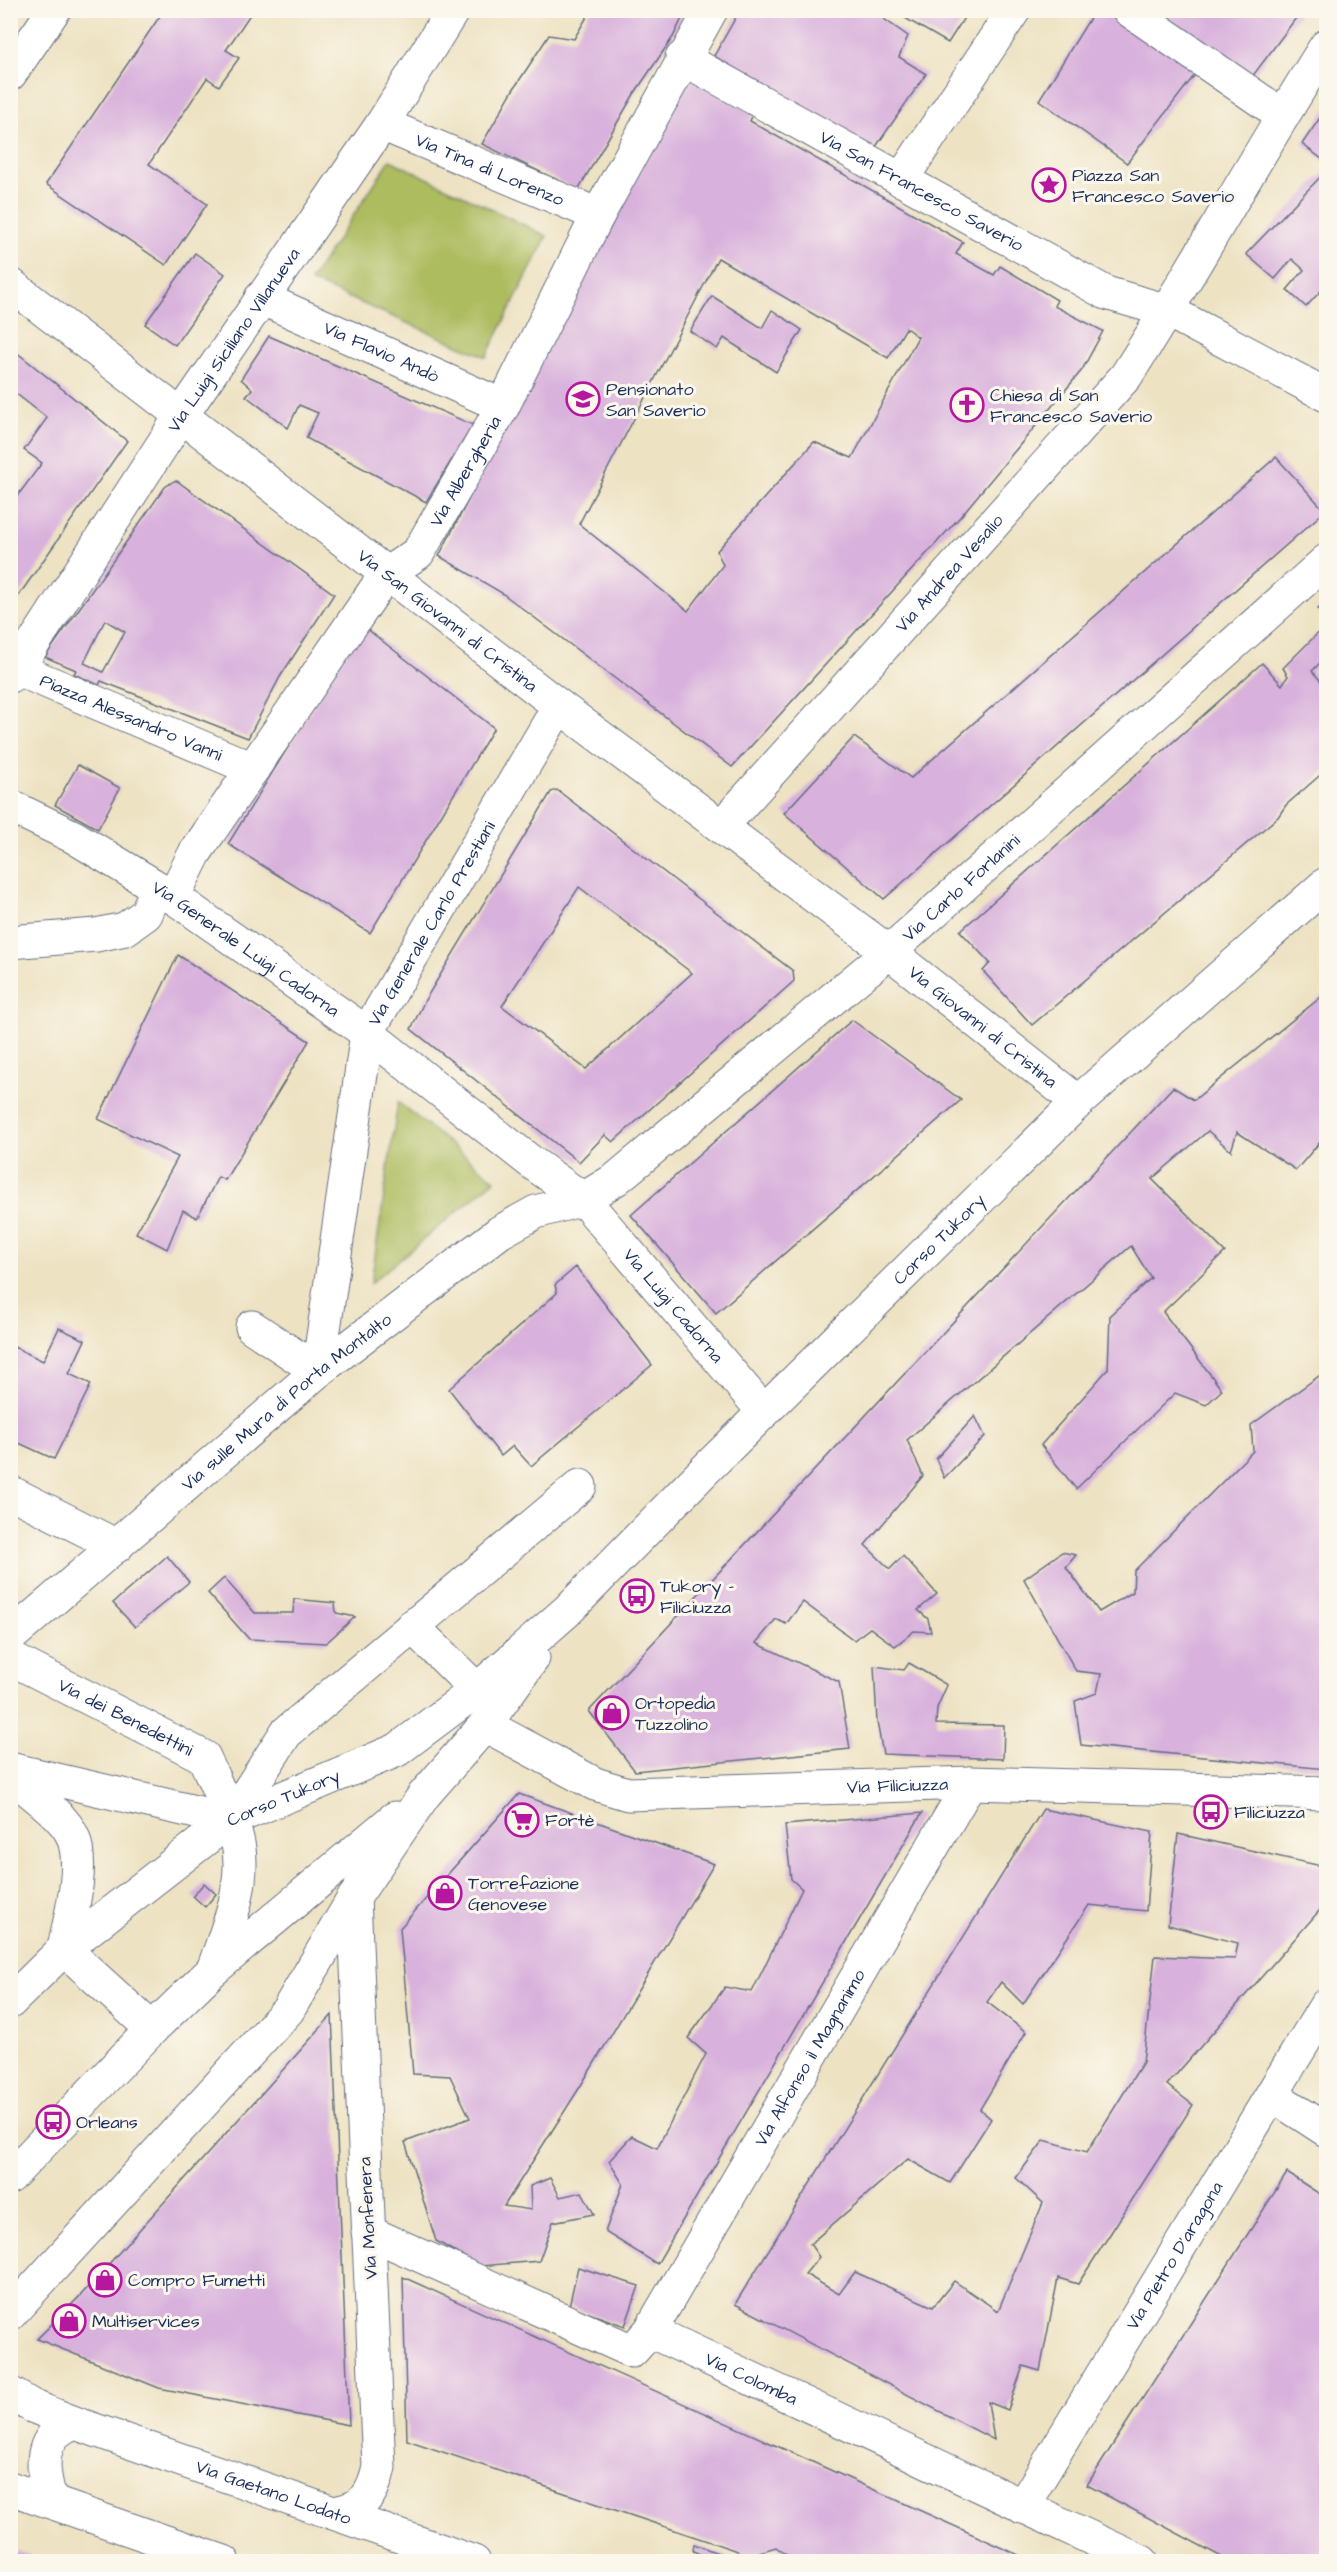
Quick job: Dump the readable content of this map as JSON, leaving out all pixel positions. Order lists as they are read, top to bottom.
{
  "streets": {
    "street": [
      "Via Tina di Lorenzo",
      "Via San Francesco Saverio",
      "Via Luigi Siciliano Villanueva",
      "Via Flavio Andò",
      "Via Albergheria",
      "Via Andrea Vesalio",
      "Via San Giovanni di Cristina",
      "Piazza Alessandro Vanni",
      "Via Carlo Forlanini",
      "Via Generale Carlo Prestiani",
      "Via Generale Luigi Cadorna",
      "Via Giovanni di Cristina",
      "Corso Tukory",
      "Via Luigi Cadorna",
      "Via sulle Mura di Porta Montalto",
      "Via dei Benedettini",
      "Via Filiciuzza",
      "Via Alfonso il Magnanimo",
      "Via Monfenera",
      "Via Pietro D'aragona",
      "Via Colomba",
      "Via Gaetano Lodato"
    ]
  },
  "crossings": [
    ["Via Tina di Lorenzo", "Via Luigi Siciliano Villanueva"],
    ["Via Tina di Lorenzo", "Via Albergheria"],
    ["Via San Francesco Saverio", "Via Albergheria"],
    ["Via San Francesco Saverio", "Via Andrea Vesalio"],
    ["Via Luigi Siciliano Villanueva", "Via Flavio Andò"],
    ["Via Luigi Siciliano Villanueva", "Via San Giovanni di Cristina"],
    ["Via Luigi Siciliano Villanueva", "Piazza Alessandro Vanni"],
    ["Via Flavio Andò", "Via Albergheria"],
    ["Via Albergheria", "Via San Giovanni di Cristina"],
    ["Via Albergheria", "Piazza Alessandro Vanni"],
    ["Via Albergheria", "Via Generale Luigi Cadorna"],
    ["Via Andrea Vesalio", "Via San Giovanni di Cristina"],
    ["Via San Giovanni di Cristina", "Via Carlo Forlanini"],
    ["Via San Giovanni di Cristina", "Via Generale Carlo Prestiani"],
    ["Via San Giovanni di Cristina", "Via Giovanni di Cristina"],
    ["Via Carlo Forlanini", "Via Generale Luigi Cadorna"],
    ["Via Carlo Forlanini", "Via Giovanni di Cristina"],
    ["Via Carlo Forlanini", "Via Luigi Cadorna"],
    ["Via Carlo Forlanini", "Via sulle Mura di Porta Montalto"],
    ["Via Generale Carlo Prestiani", "Via Generale Luigi Cadorna"],
    ["Via Generale Carlo Prestiani", "Via sulle Mura di Porta Montalto"],
    ["Via Generale Luigi Cadorna", "Via Luigi Cadorna"],
    ["Via Generale Luigi Cadorna", "Via sulle Mura di Porta Montalto"],
    ["Via Giovanni di Cristina", "Corso Tukory"],
    ["Corso Tukory", "Via Luigi Cadorna"],
    ["Corso Tukory", "Via dei Benedettini"],
    ["Corso Tukory", "Via Filiciuzza"],
    ["Corso Tukory", "Via Monfenera"],
    ["Via Luigi Cadorna", "Via sulle Mura di Porta Montalto"],
    ["Via Filiciuzza", "Via Alfonso il Magnanimo"],
    ["Via Alfonso il Magnanimo", "Via Colomba"],
    ["Via Monfenera", "Via Gaetano Lodato"],
    ["Via Pietro D'aragona", "Via Colomba"]
  ],
  "places": {
    "place": ["Piazza San Francesco Saverio"],
    "school or university": ["Pensionato San Saverio"],
    "church": ["Chiesa di San Francesco Saverio"],
    "bus stop": ["Tukory - Filiciuzza", "Filiciuzza", "Orleans"],
    "shop": [
      "Ortopedia Tuzzolino",
      "Torrefazione Genovese",
      "Compro Fumetti",
      "Multiservices"
    ],
    "supermarket": ["Fortè"]
  }
}
